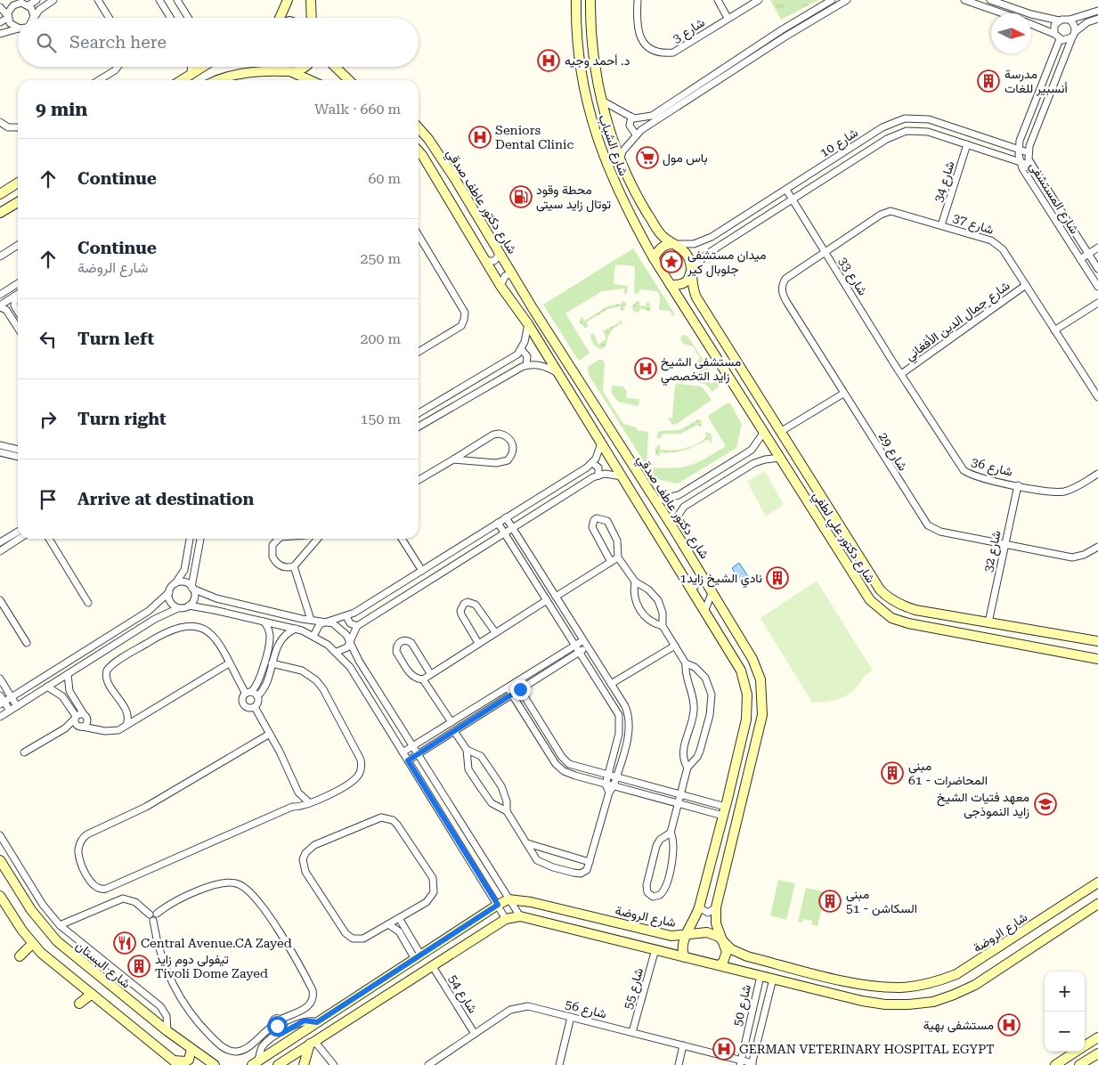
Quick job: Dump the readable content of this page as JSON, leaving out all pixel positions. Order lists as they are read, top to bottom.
{
  "streets": {
    "street": [
      "شارع 3",
      "شارع 10",
      "شارع الشباب",
      "شارع 34",
      "شارع المستشفي",
      "شارع دكتور عاطف صدقي",
      "شارع 37",
      "شارع 33",
      "شارع جمال الدين الأفغاني",
      "شارع 29",
      "شارع 36",
      "شارع دكتور علي لطفي",
      "شارع 32",
      "شارع الروضة",
      "شارع البستان",
      "شارع 55",
      "شارع 54",
      "شارع 50",
      "شارع 56"
    ]
  },
  "crossings": [
    ["شارع 10", "شارع الشباب"],
    ["شارع 10", "شارع 34"],
    ["شارع 10", "شارع المستشفي"],
    ["شارع 10", "شارع 33"],
    ["شارع 10", "شارع دكتور علي لطفي"],
    ["شارع الشباب", "شارع دكتور علي لطفي"],
    ["شارع 34", "شارع 37"],
    ["شارع دكتور عاطف صدقي", "شارع الروضة"],
    ["شارع 37", "شارع 33"],
    ["شارع 37", "شارع جمال الدين الأفغاني"],
    ["شارع 37", "شارع 29"],
    ["شارع 33", "شارع جمال الدين الأفغاني"],
    ["شارع 33", "شارع 29"],
    ["شارع 33", "شارع 36"],
    ["شارع جمال الدين الأفغاني", "شارع 36"],
    ["شارع 29", "شارع 32"],
    ["شارع 36", "شارع 32"],
    ["شارع دكتور علي لطفي", "شارع 32"],
    ["شارع 55", "شارع 56"],
    ["شارع 54", "شارع 56"],
    ["شارع 50", "شارع 56"]
  ],
  "places": {
    "hospital": [
      "د. أحمد وجيه",
      "Seniors Dental Clinic",
      "مستشفى الشيخ زايد التخصصي",
      "مستشفى بهية",
      "GERMAN VETERINARY HOSPITAL EGYPT"
    ],
    "building": [
      "مدرسة أنسبير للغات",
      "نادي الشيخ زايد1",
      "مبنى المحاضرات - 61",
      "مبنى السكاشن - 51",
      "تيفولى دوم زايد Tivoli Dome Zayed"
    ],
    "supermarket": ["باس مول"],
    "fuel station": ["محطة وقود توتال زايد سيتى"],
    "place": ["ميدان مستشفى جلوبال كير"],
    "school or university": ["معهد فتيات الشيخ زايد النموذجى"],
    "restaurant": ["Central Avenue.CA Zayed"]
  },
  "north": "right",
  "page": {
    "search": "Search here",
    "heading": ["9 min", "Walk · 660 m"],
    "list": [
      ["Continue", "60 m"],
      ["Continue", "شارع الروضة", "250 m"],
      ["Turn left", "200 m"],
      ["Turn right", "150 m"],
      "Arrive at destination"
    ],
    "map_buttons": ["+", "−"]
  }
}
